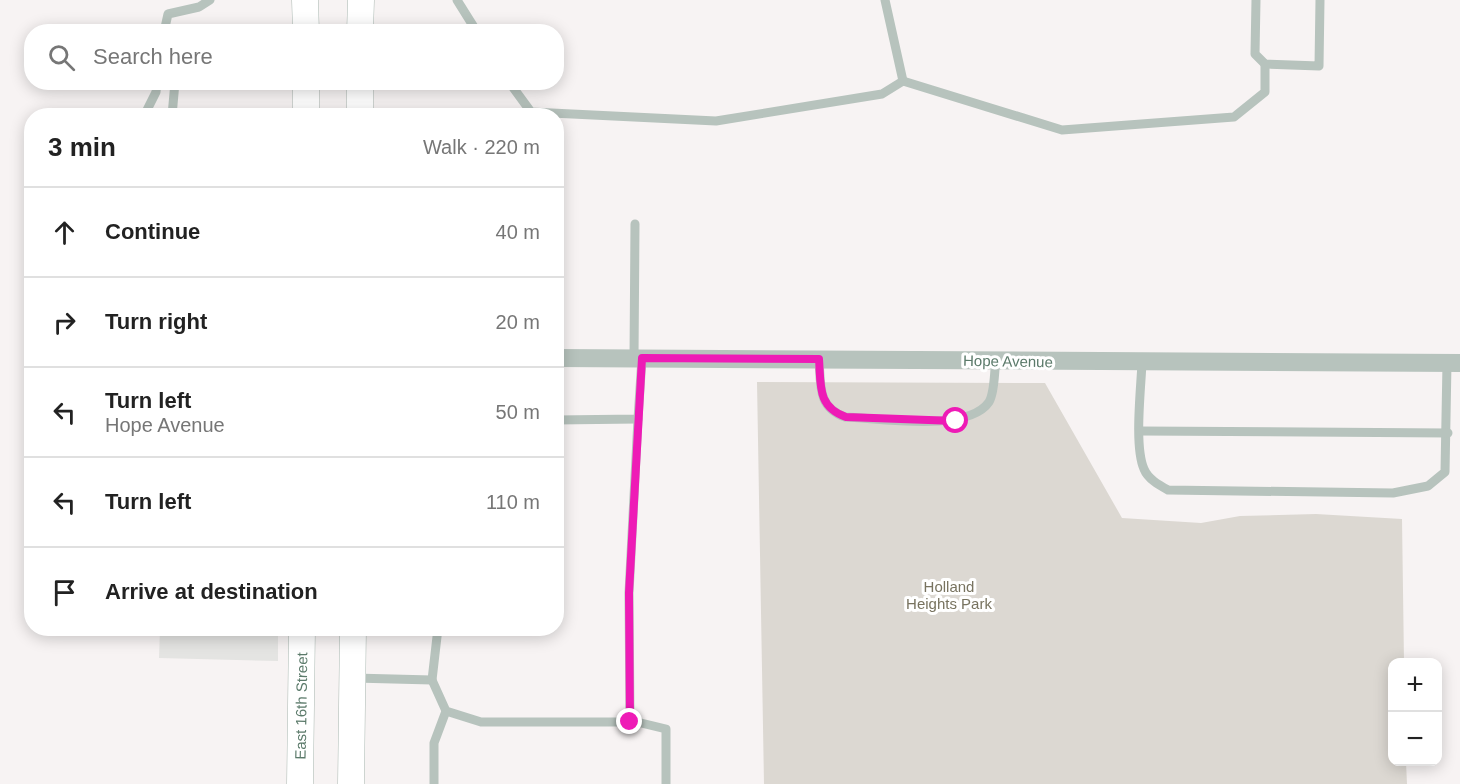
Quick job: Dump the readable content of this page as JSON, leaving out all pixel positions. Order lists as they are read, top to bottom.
{
  "streets": {
    "main road": ["East 16th Street"],
    "street": ["Hope Avenue"]
  },
  "parks": ["Holland Heights Park"],
  "page": {
    "search": "Search here",
    "heading": ["3 min", "Walk · 220 m"],
    "list": [
      ["Continue", "40 m"],
      ["Turn right", "20 m"],
      ["Turn left", "Hope Avenue", "50 m"],
      ["Turn left", "110 m"],
      "Arrive at destination"
    ],
    "map_buttons": ["+", "−"]
  }
}
